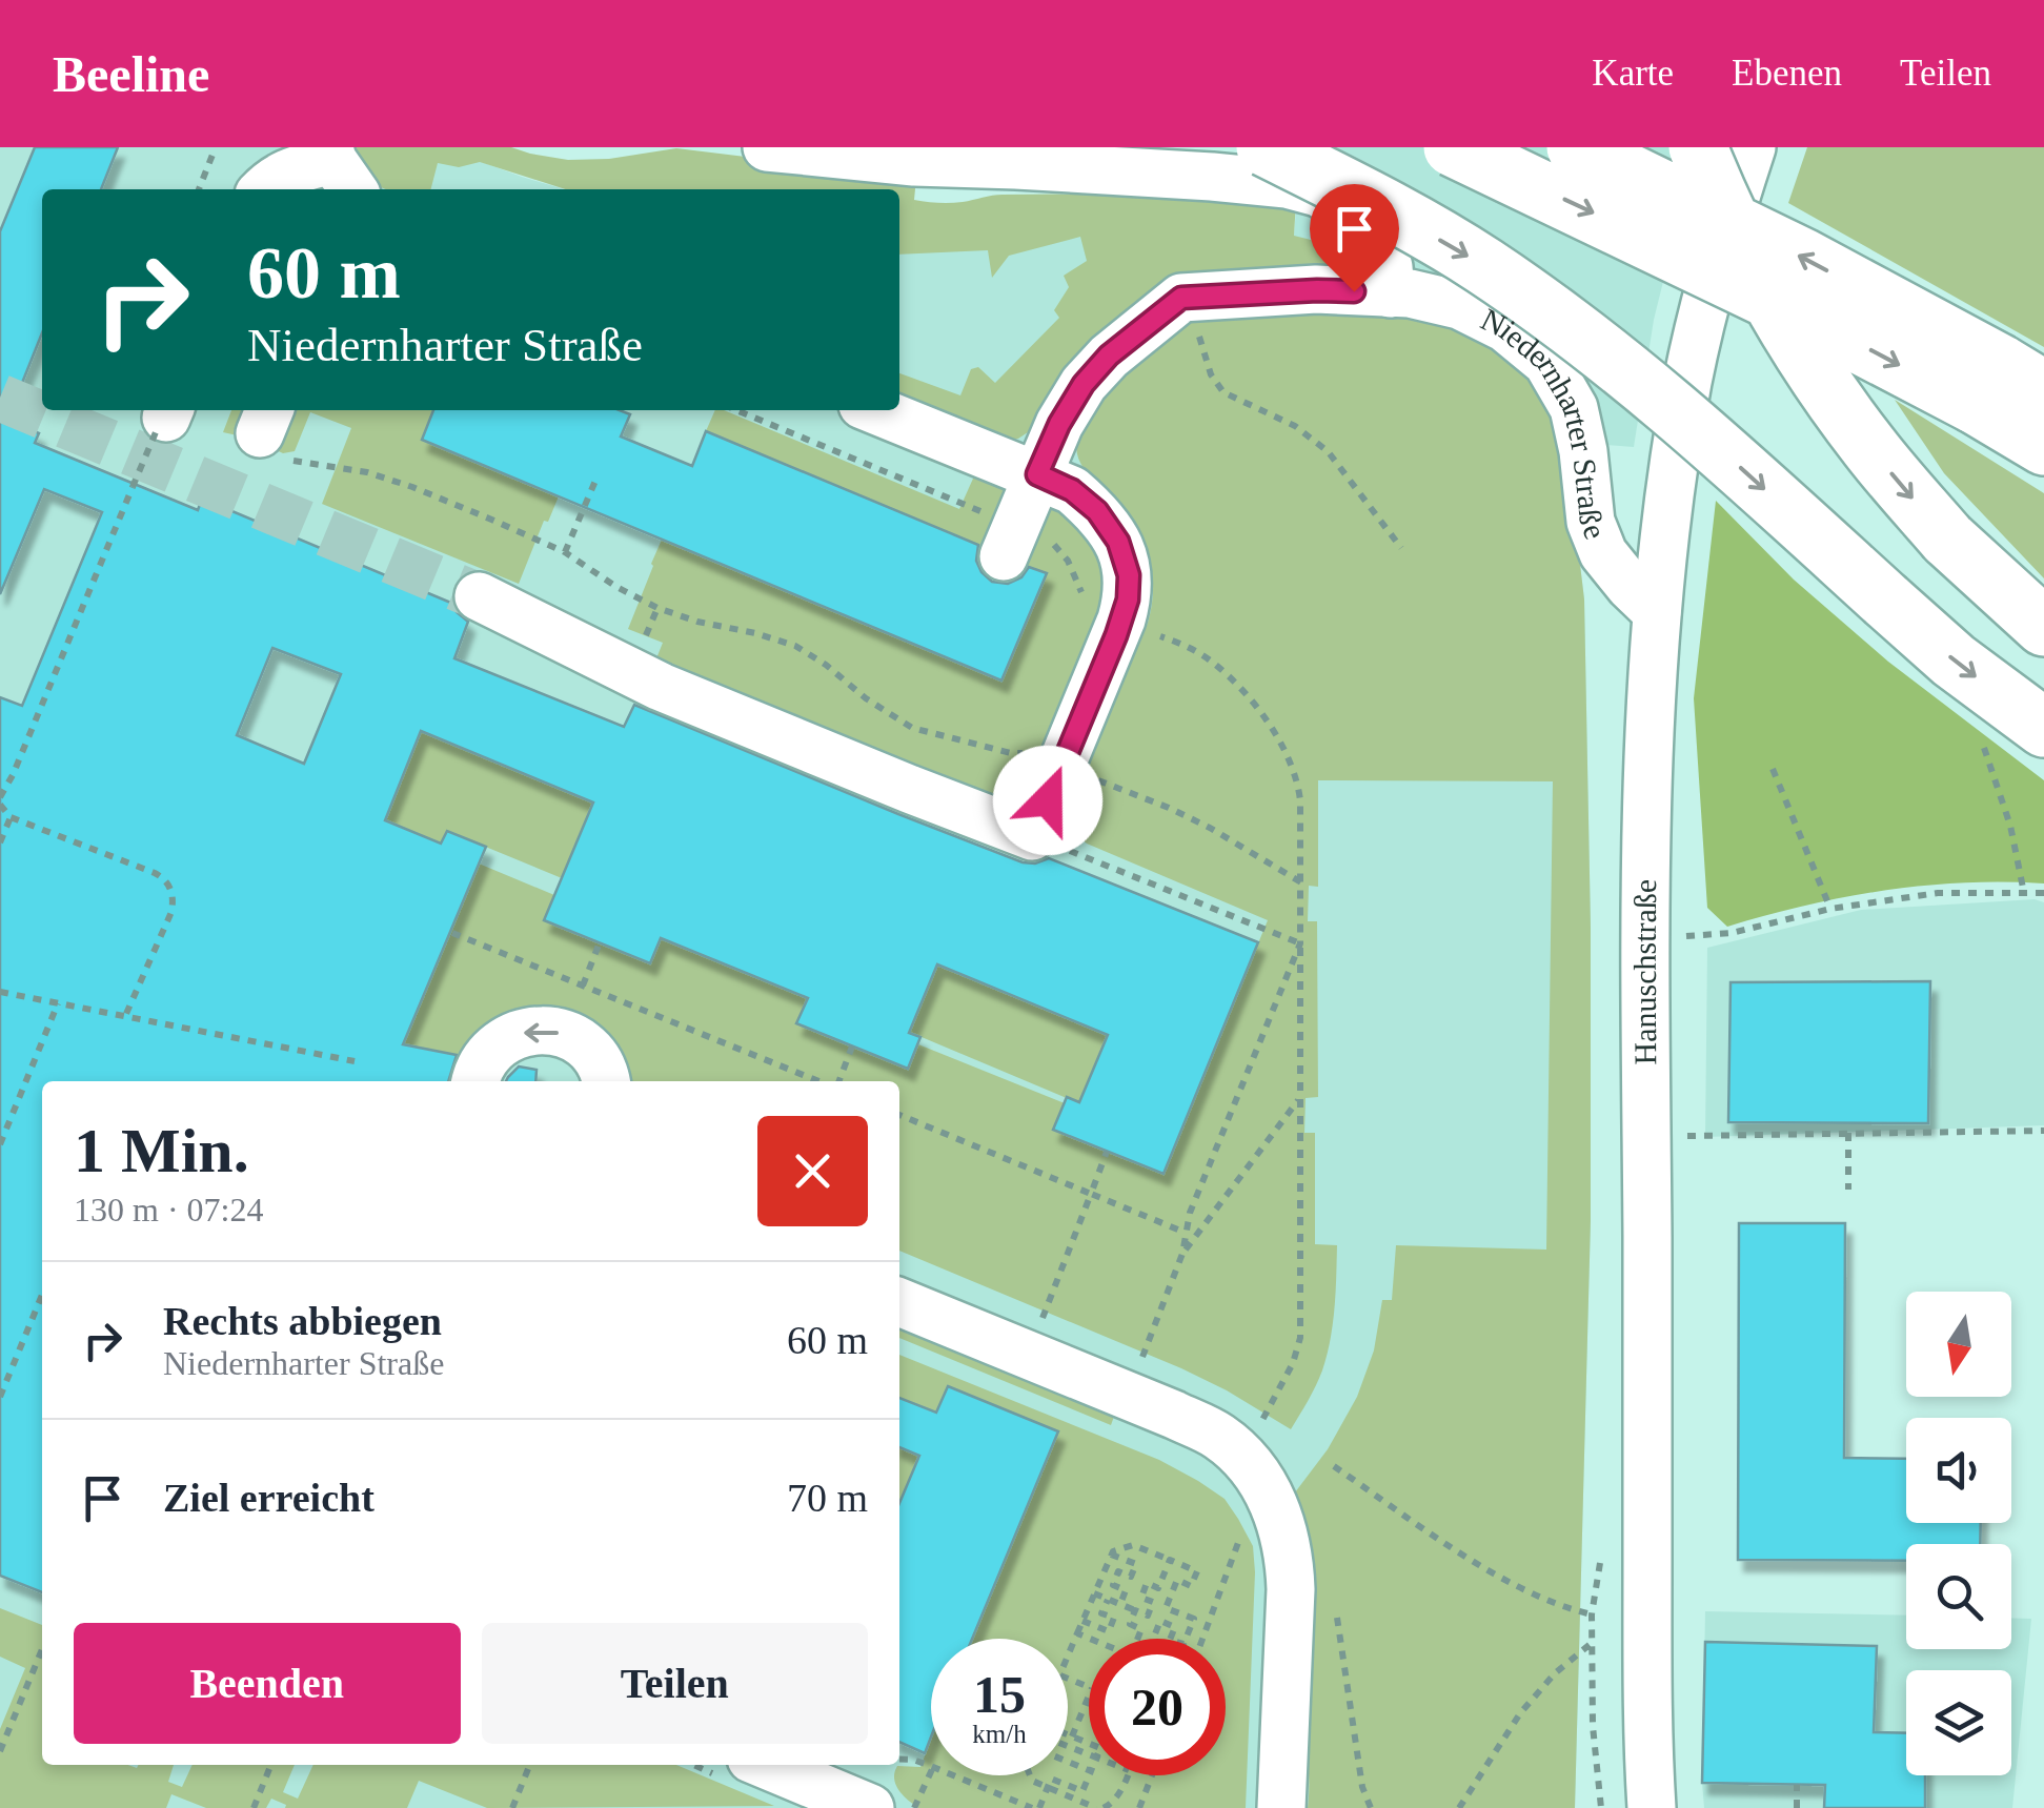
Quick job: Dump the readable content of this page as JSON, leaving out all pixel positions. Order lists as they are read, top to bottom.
{
  "streets": {
    "street": ["Niedernharter Straße", "Hanuschstraße"]
  },
  "crossings": [
    ["Niedernharter Straße", "Hanuschstraße"]
  ],
  "north": "bottom",
  "page": {
    "header": "Beeline",
    "nav": ["Karte", "Ebenen", "Teilen"],
    "turn": ["60 m", "Niedernharter Straße"],
    "heading": ["1 Min.", "130 m · 07:24"],
    "list": [
      {
        "name": "Rechts abbiegen",
        "note": "Niedernharter Straße",
        "value": "60 m"
      },
      {
        "name": "Ziel erreicht",
        "value": "70 m"
      }
    ],
    "buttons": ["Beenden", "Teilen"],
    "speed": "15 km/h",
    "limit": "20"
  }
}
